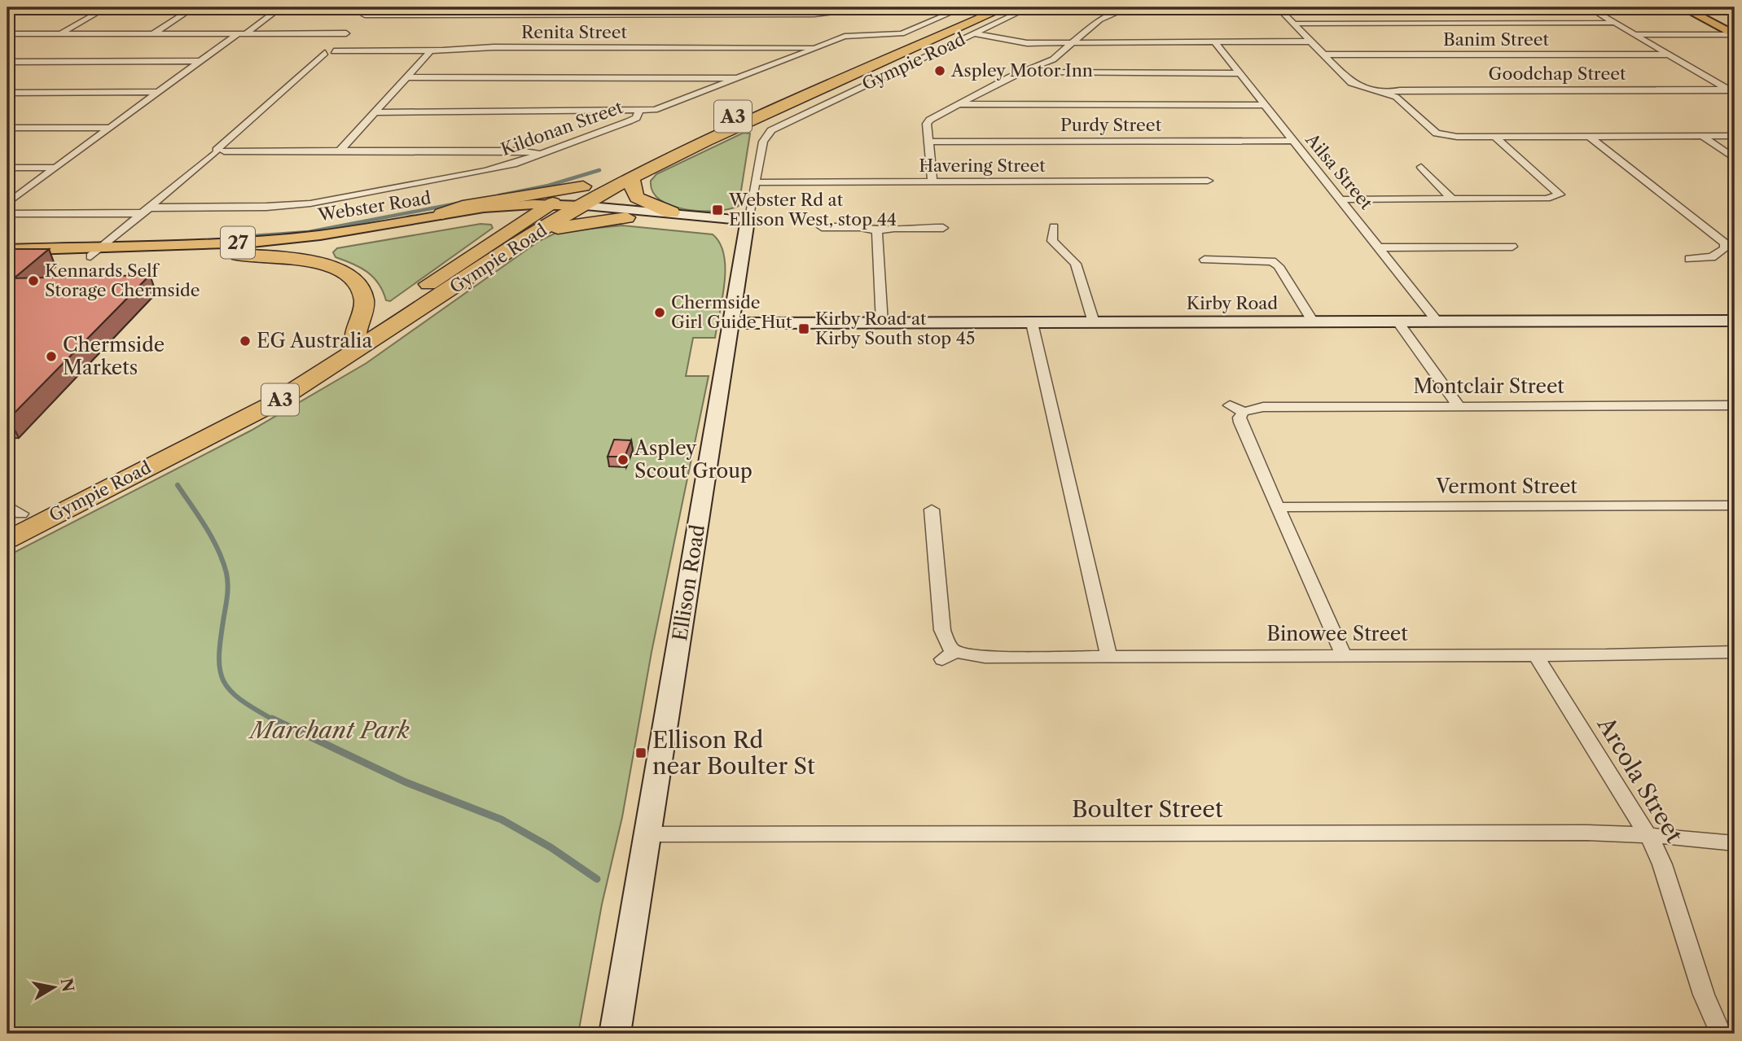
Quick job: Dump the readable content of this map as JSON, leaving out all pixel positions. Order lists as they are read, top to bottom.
{
  "streets": {
    "highway": ["Gympie Road", "A3"],
    "main road": [
      "Webster Road",
      "27",
      "Kirby Road",
      "Ellison Road"
    ],
    "street": [
      "Renita Street",
      "Banim Street",
      "Goodchap Street",
      "Purdy Street",
      "Kildonan Street",
      "Havering Street",
      "Ailsa Street",
      "Montclair Street",
      "Vermont Street",
      "Binowee Street",
      "Arcola Street",
      "Boulter Street"
    ]
  },
  "crossings": [
    ["Renita Street", "Kildonan Street"],
    ["Gympie Road", "Kildonan Street"],
    ["Gympie Road", "Webster Road"],
    ["Gympie Road", "Ellison Road"],
    ["Purdy Street", "Ailsa Street"],
    ["Havering Street", "Ellison Road"],
    ["Ailsa Street", "Kirby Road"],
    ["Webster Road", "27"],
    ["Webster Road", "Ellison Road"],
    ["27", "Ellison Road"],
    ["Kirby Road", "Ellison Road"],
    ["Ellison Road", "Boulter Street"],
    ["Binowee Street", "Arcola Street"],
    ["Arcola Street", "Boulter Street"]
  ],
  "parks": ["Marchant Park"],
  "places": {
    "other": [
      "Aspley Motor Inn",
      "Kennards Self Storage Chermside",
      "Chermside Girl Guide Hut",
      "EG Australia",
      "Chermside Markets",
      "Aspley Scout Group"
    ],
    "transit": ["Webster Rd at Ellison West, stop 44", "Kirby Road at Kirby South stop 45", "Ellison Rd near Boulter St"]
  },
  "north": "right"
}
